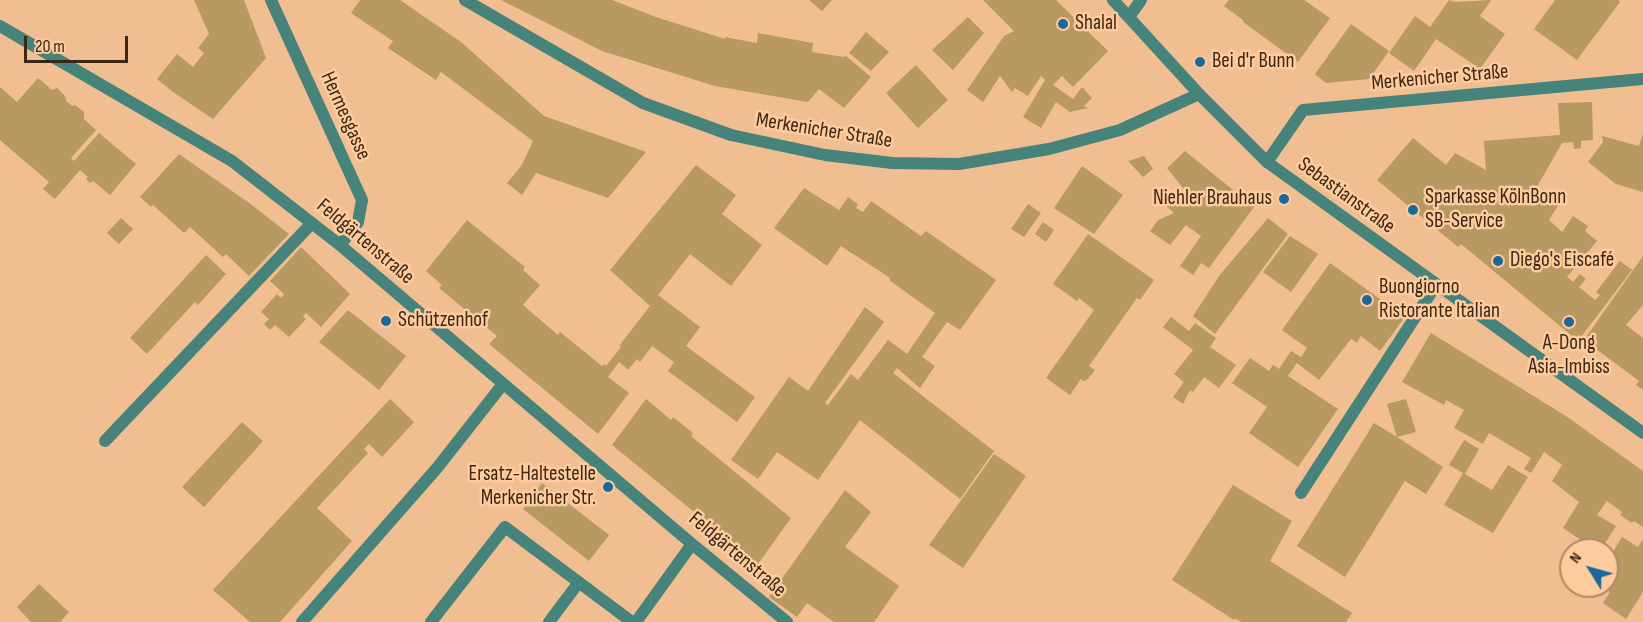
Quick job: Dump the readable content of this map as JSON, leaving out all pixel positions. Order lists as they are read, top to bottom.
{
  "streets": {
    "street": [
      "Merkenicher Straße",
      "Hermesgasse",
      "Sebastianstraße",
      "Feldgärtenstraße"
    ]
  },
  "crossings": [
    ["Merkenicher Straße", "Sebastianstraße"],
    ["Hermesgasse", "Feldgärtenstraße"]
  ],
  "places": [
    "Shalal",
    "Bei d'r Bunn",
    "Niehler Brauhaus",
    "Sparkasse KölnBonn SB-Service",
    "Diego's Eiscafé",
    "Buongiorno Ristorante Italian",
    "Schützenhof",
    "A-Dong Asia-Imbiss",
    "Ersatz-Haltestelle Merkenicher Str."
  ],
  "scale_bar": "20 m",
  "north": "top left"
}
